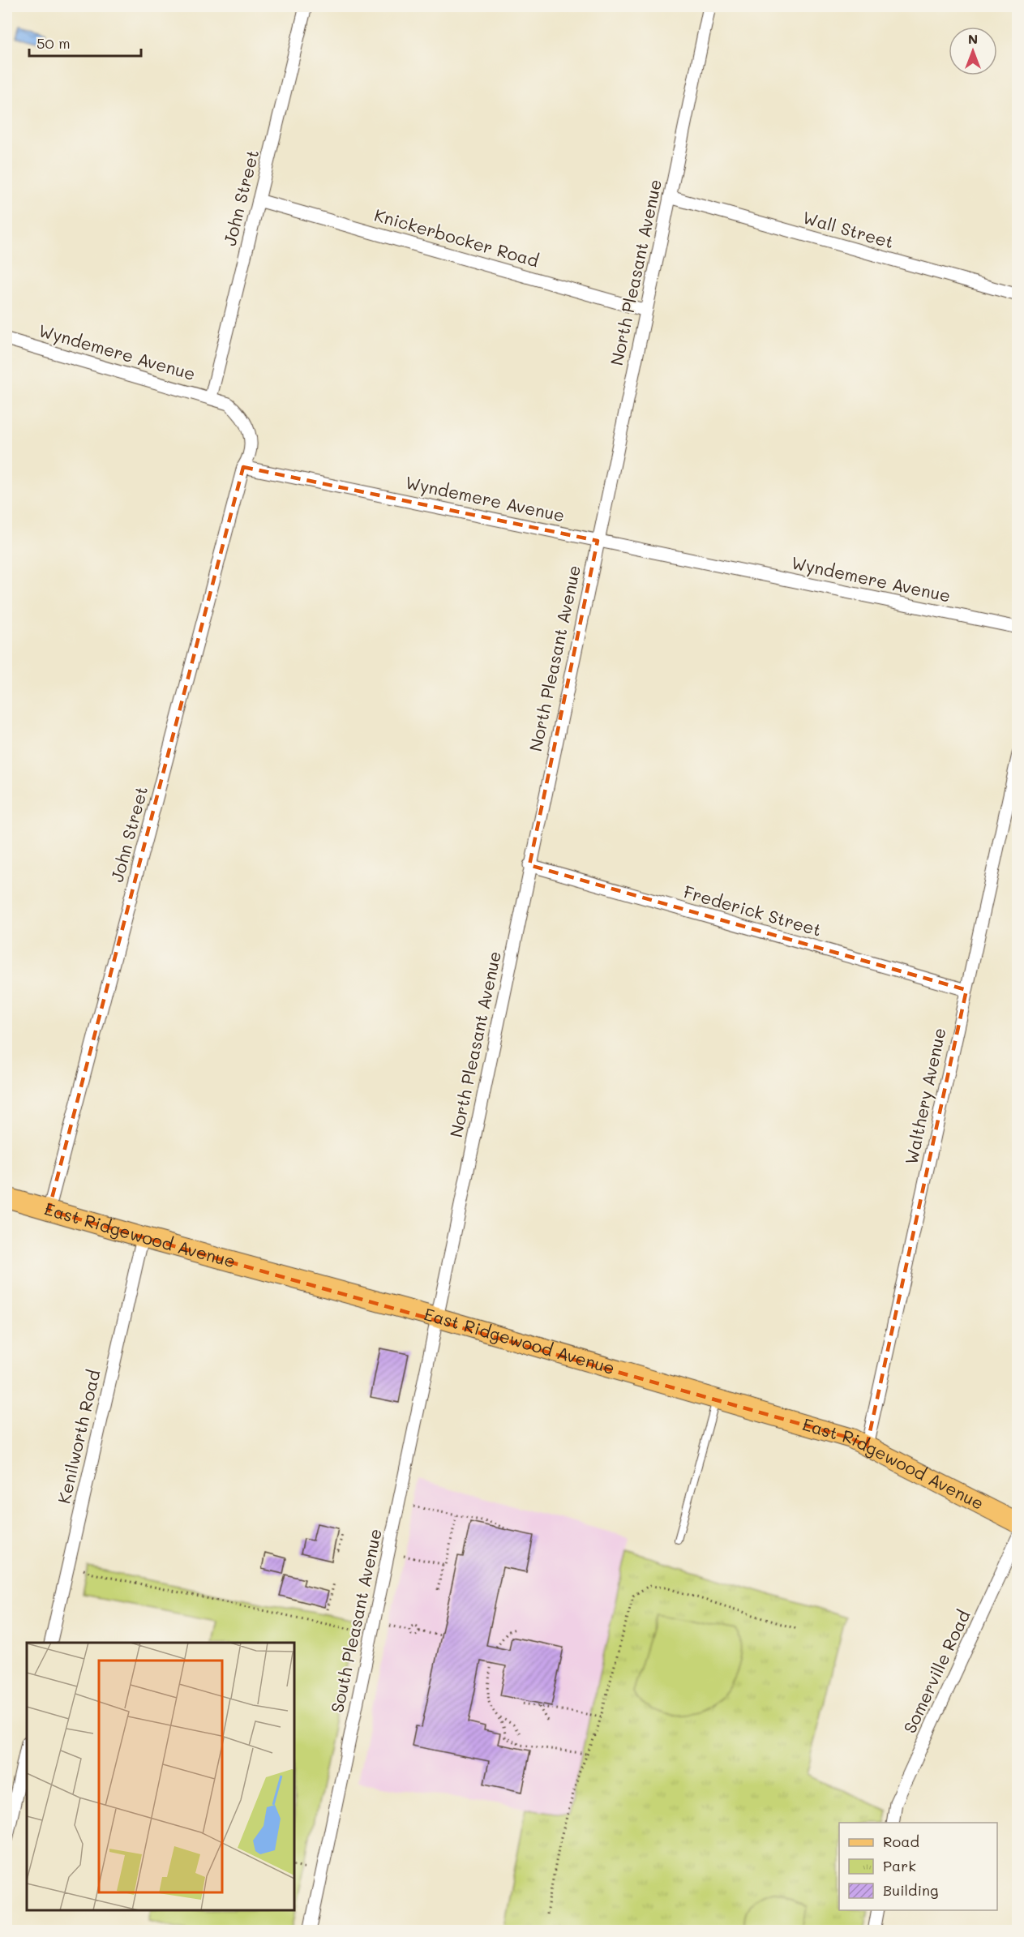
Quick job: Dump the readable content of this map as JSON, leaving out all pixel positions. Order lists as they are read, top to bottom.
{
  "streets": {
    "main road": ["East Ridgewood Avenue"],
    "street": [
      "John Street",
      "Wall Street",
      "Knickerbocker Road",
      "North Pleasant Avenue",
      "Wyndemere Avenue",
      "Frederick Street",
      "Walthery Avenue",
      "Kenilworth Road",
      "South Pleasant Avenue",
      "Somerville Road"
    ]
  },
  "crossings": [
    ["John Street", "Knickerbocker Road"],
    ["John Street", "Wyndemere Avenue"],
    ["John Street", "East Ridgewood Avenue"],
    ["Wall Street", "North Pleasant Avenue"],
    ["Knickerbocker Road", "North Pleasant Avenue"],
    ["North Pleasant Avenue", "Wyndemere Avenue"],
    ["North Pleasant Avenue", "Frederick Street"],
    ["North Pleasant Avenue", "East Ridgewood Avenue"],
    ["North Pleasant Avenue", "South Pleasant Avenue"],
    ["Frederick Street", "Walthery Avenue"],
    ["Walthery Avenue", "East Ridgewood Avenue"],
    ["East Ridgewood Avenue", "Kenilworth Road"],
    ["East Ridgewood Avenue", "South Pleasant Avenue"]
  ],
  "legend": ["Road", "Park", "Building"],
  "scale_bar": "50 m",
  "north": "top"
}
